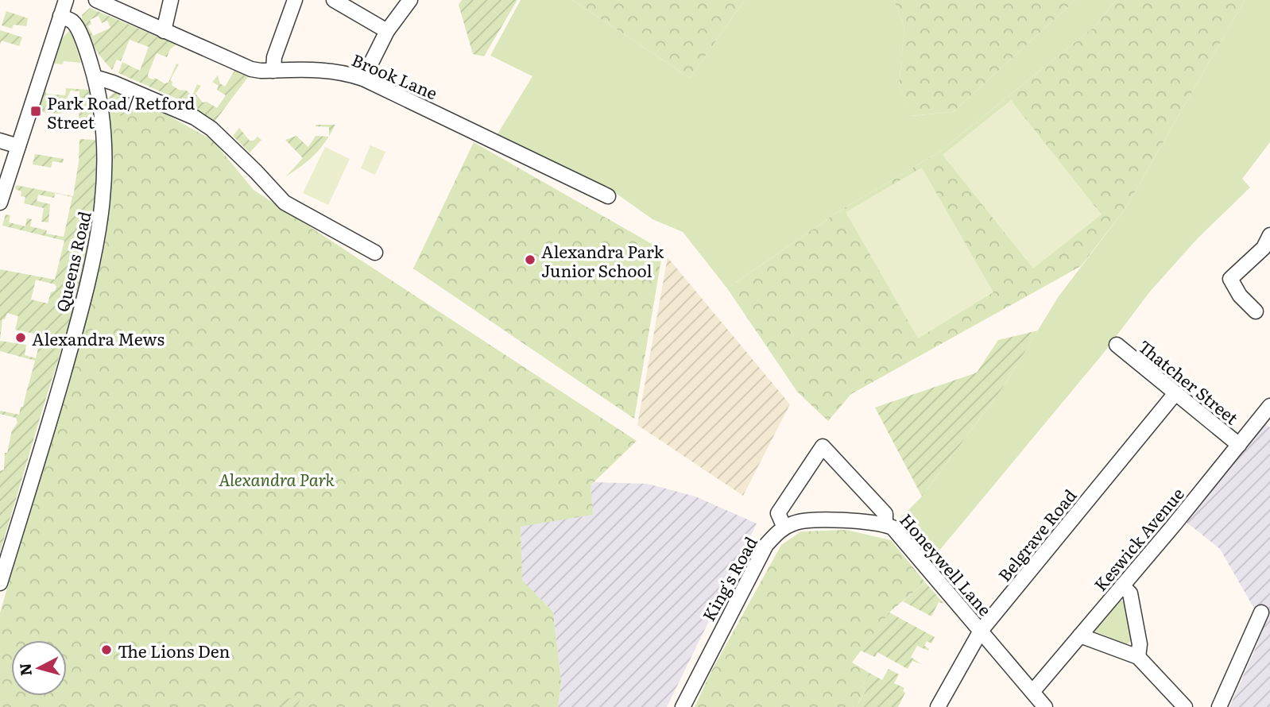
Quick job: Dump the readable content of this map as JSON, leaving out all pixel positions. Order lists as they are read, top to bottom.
{
  "streets": {
    "street": [
      "Brook Lane",
      "Queens Road",
      "Thatcher Street",
      "Belgrave Road",
      "Keswick Avenue",
      "Honeywell Lane",
      "King's Road"
    ]
  },
  "crossings": [
    ["Thatcher Street", "Belgrave Road"],
    ["Thatcher Street", "Keswick Avenue"],
    ["Belgrave Road", "Honeywell Lane"],
    ["Keswick Avenue", "Honeywell Lane"],
    ["Honeywell Lane", "King's Road"]
  ],
  "parks": ["Alexandra Park"],
  "places": {
    "transit": ["Park Road/Retford Street"],
    "other": ["Alexandra Park Junior School", "Alexandra Mews", "The Lions Den"]
  },
  "north": "left"
}
